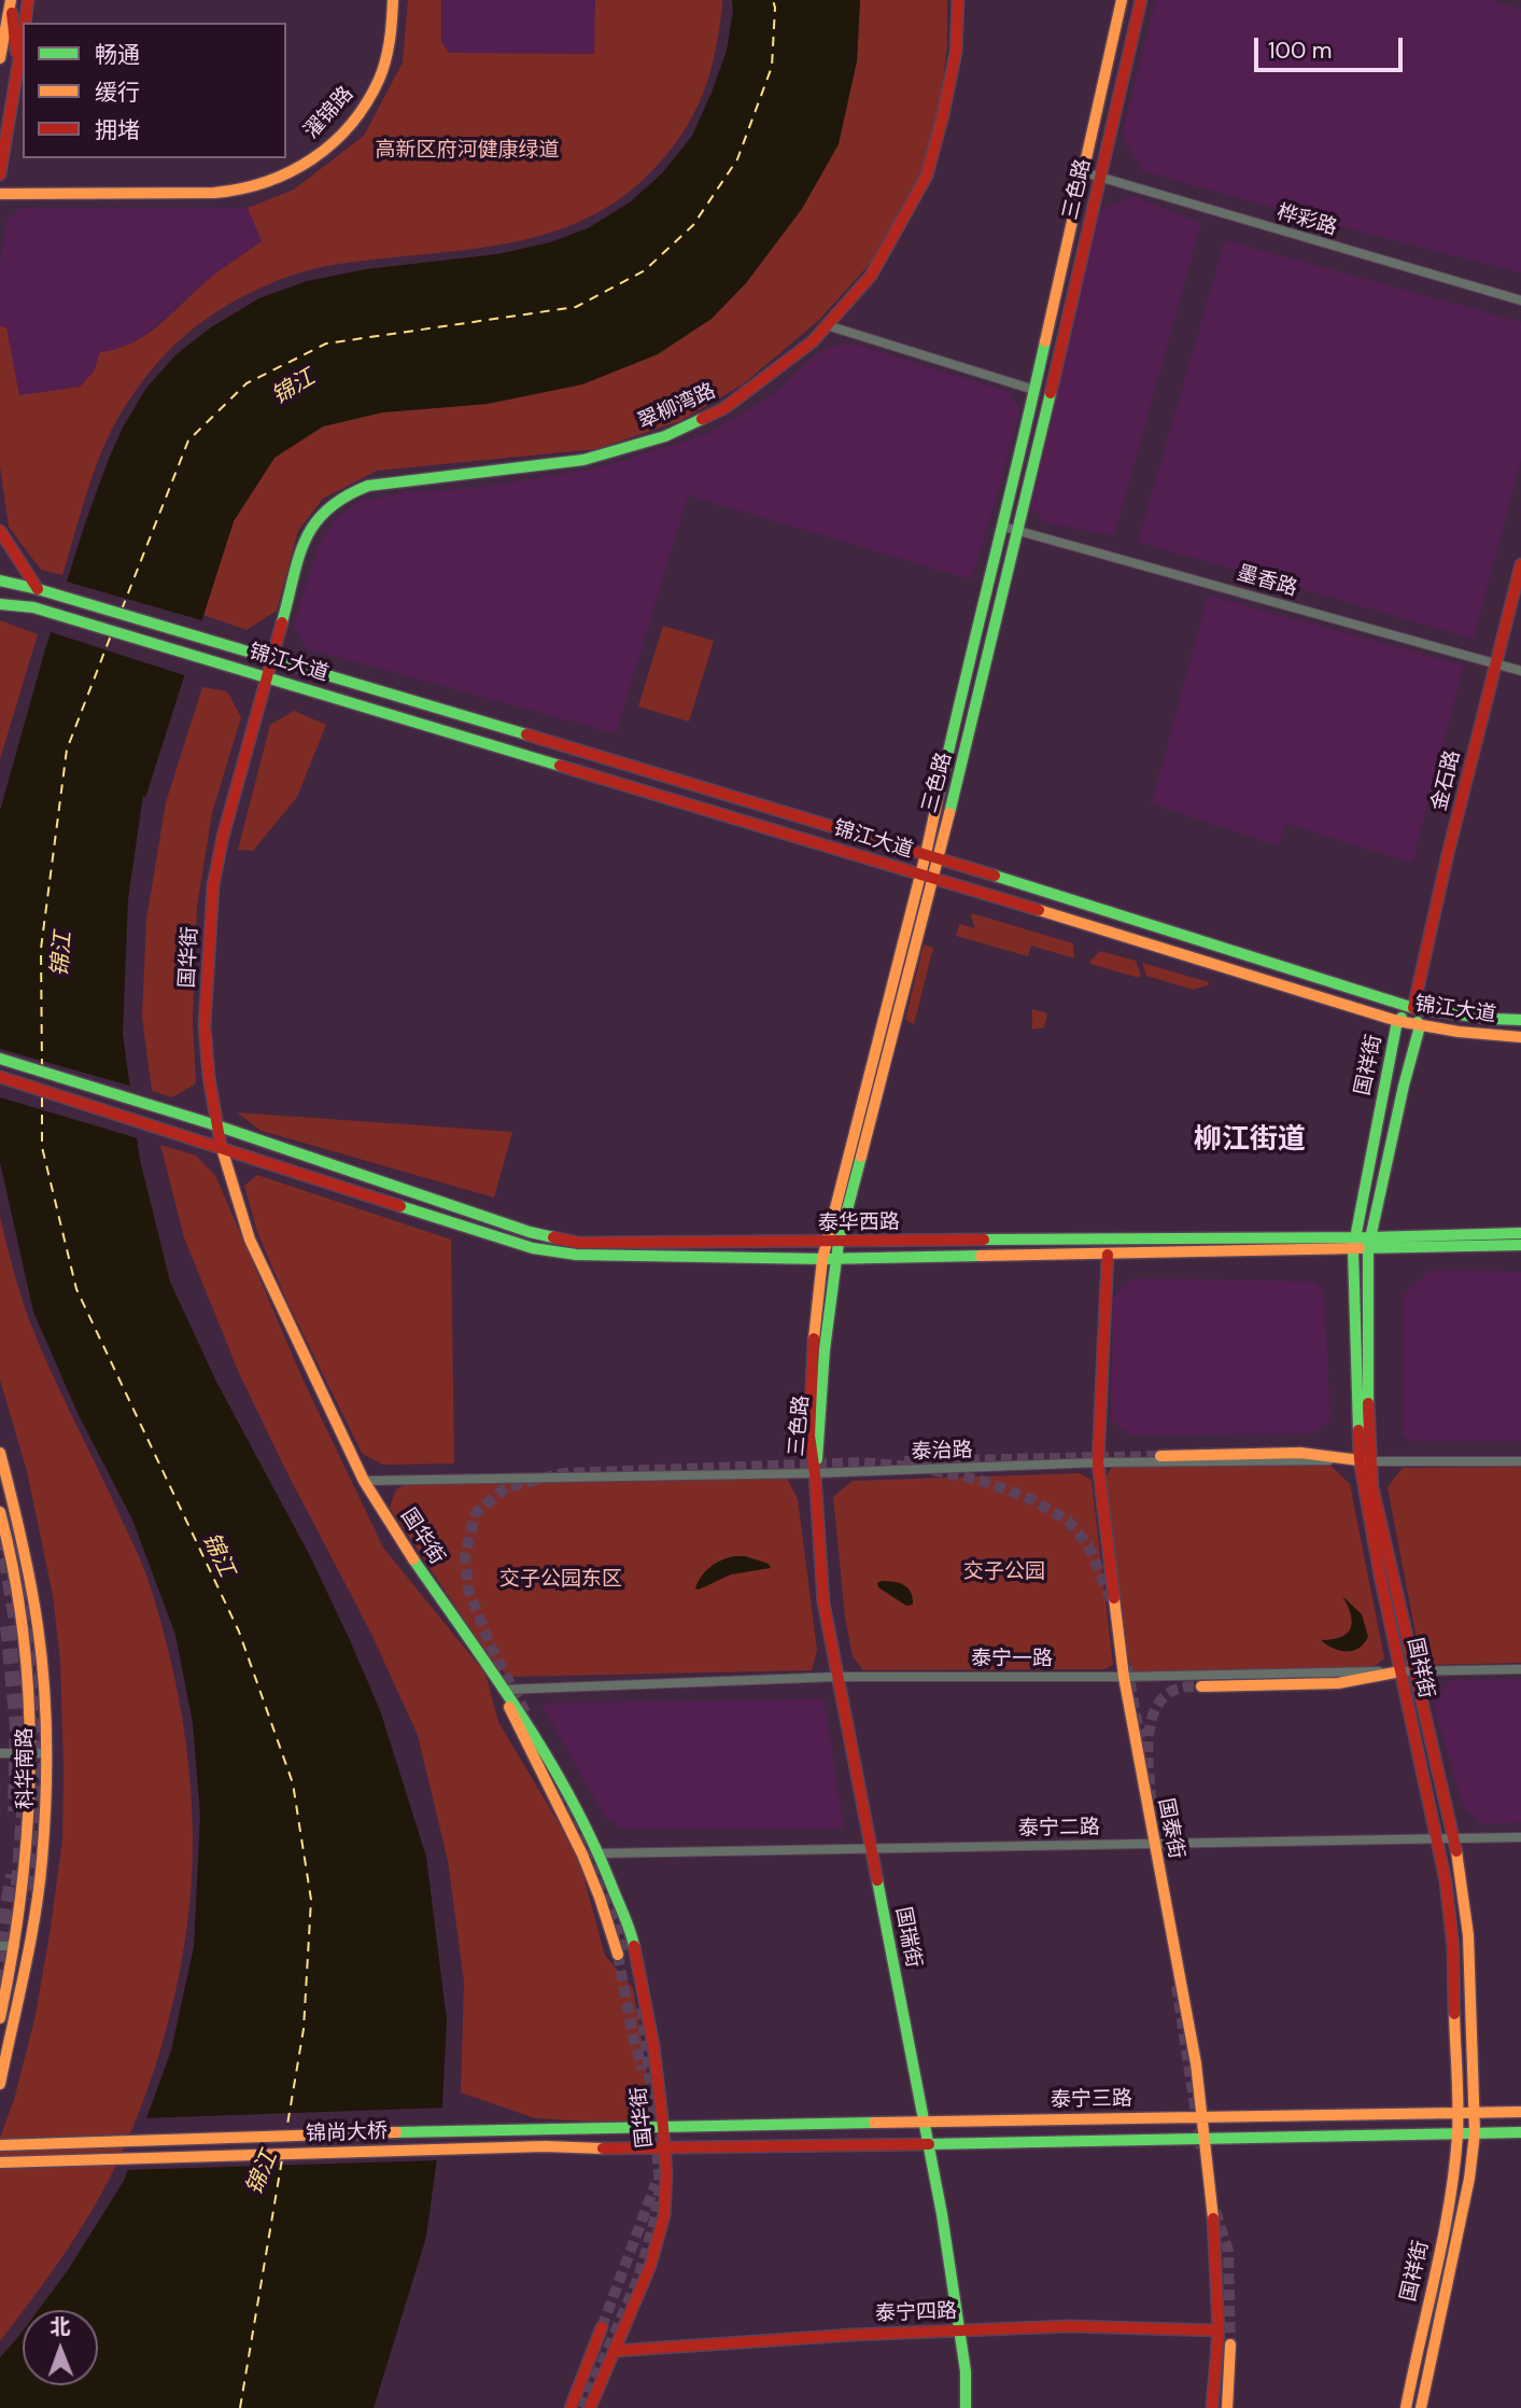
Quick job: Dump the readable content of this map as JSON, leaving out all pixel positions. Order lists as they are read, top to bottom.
{
  "streets": {
    "main road": [
      "濯锦路",
      "三色路",
      "翠柳湾路",
      "锦江大道",
      "金石路",
      "国华街",
      "国祥街",
      "泰华西路",
      "科华南路",
      "国泰街",
      "国瑞街",
      "泰宁三路",
      "锦尚大桥",
      "泰宁四路"
    ],
    "street": [
      "桦彩路",
      "墨香路",
      "泰治路",
      "泰宁一路",
      "泰宁二路"
    ]
  },
  "crossings": [
    ["三色路", "桦彩路"],
    ["三色路", "墨香路"],
    ["三色路", "锦江大道"],
    ["三色路", "泰华西路"],
    ["三色路", "泰治路"],
    ["三色路", "国瑞街"],
    ["翠柳湾路", "锦江大道"],
    ["翠柳湾路", "国华街"],
    ["墨香路", "金石路"],
    ["锦江大道", "金石路"],
    ["锦江大道", "国华街"],
    ["锦江大道", "国祥街"],
    ["金石路", "国祥街"],
    ["国华街", "泰华西路"],
    ["国华街", "泰治路"],
    ["国华街", "泰宁一路"],
    ["国华街", "泰宁二路"],
    ["国华街", "泰宁三路"],
    ["国华街", "锦尚大桥"],
    ["国华街", "泰宁四路"],
    ["国祥街", "泰华西路"],
    ["国祥街", "泰治路"],
    ["国祥街", "泰宁一路"],
    ["国祥街", "泰宁二路"],
    ["国祥街", "泰宁三路"],
    ["泰华西路", "国泰街"],
    ["泰治路", "国泰街"],
    ["泰治路", "国瑞街"],
    ["泰宁一路", "国泰街"],
    ["泰宁一路", "国瑞街"],
    ["泰宁二路", "国泰街"],
    ["泰宁二路", "国瑞街"],
    ["国泰街", "泰宁三路"],
    ["国泰街", "泰宁四路"],
    ["国瑞街", "泰宁三路"],
    ["国瑞街", "泰宁四路"],
    ["泰宁三路", "锦尚大桥"]
  ],
  "districts": ["柳江街道"],
  "water": ["锦江"],
  "parks": ["高新区府河健康绿道", "交子公园", "交子公园东区"],
  "legend": ["畅通", "缓行", "拥堵"],
  "scale_bar": "100 m",
  "north": "top"
}
